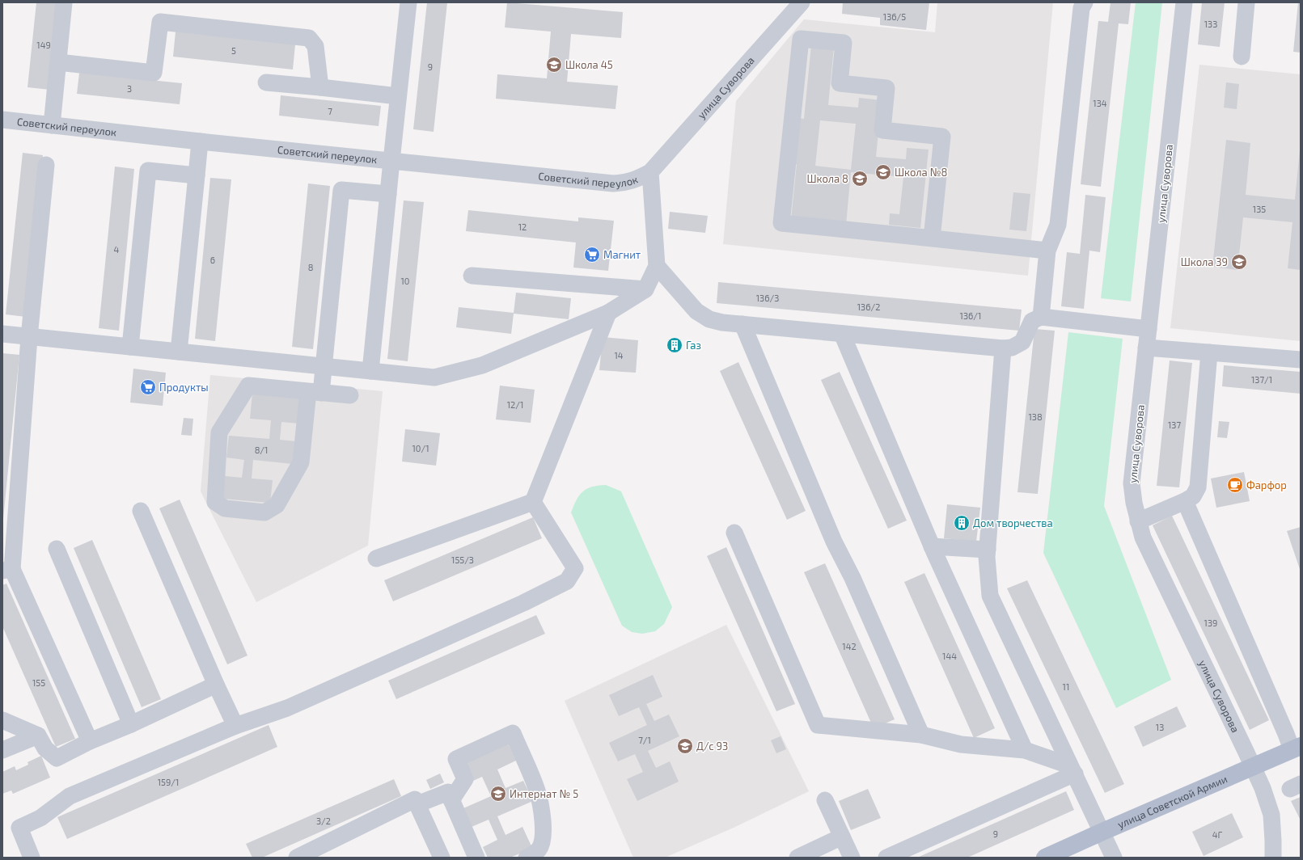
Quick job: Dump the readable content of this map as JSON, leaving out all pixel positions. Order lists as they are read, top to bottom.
{
  "streets": {
    "main road": ["улица Советской Армии"],
    "street": ["улица Суворова", "Советский переулок"]
  },
  "crossings": [
    ["улица Суворова", "Советский переулок"],
    ["улица Суворова", "улица Советской Армии"]
  ],
  "places": {
    "school or university": [
      "Школа 45",
      "Школа №8",
      "Школа 8",
      "Школа 39",
      "Д/с 93",
      "Интернат № 5"
    ],
    "supermarket": ["Магнит", "Продукты"],
    "building": ["Газ", "Дом творчества"],
    "cafe": ["Фарфор"]
  },
  "house_numbers": [
    "136/5",
    "133",
    "149",
    "5",
    "9",
    "3",
    "134",
    "7",
    "135",
    "12",
    "4",
    "6",
    "8",
    "10",
    "136/3",
    "136/2",
    "136/1",
    "14",
    "137/1",
    "12/1",
    "138",
    "137",
    "10/1",
    "8/1",
    "155/3",
    "139",
    "142",
    "144",
    "155",
    "11",
    "13",
    "7/1",
    "159/1",
    "3/2",
    "9",
    "4Г"
  ]
}
